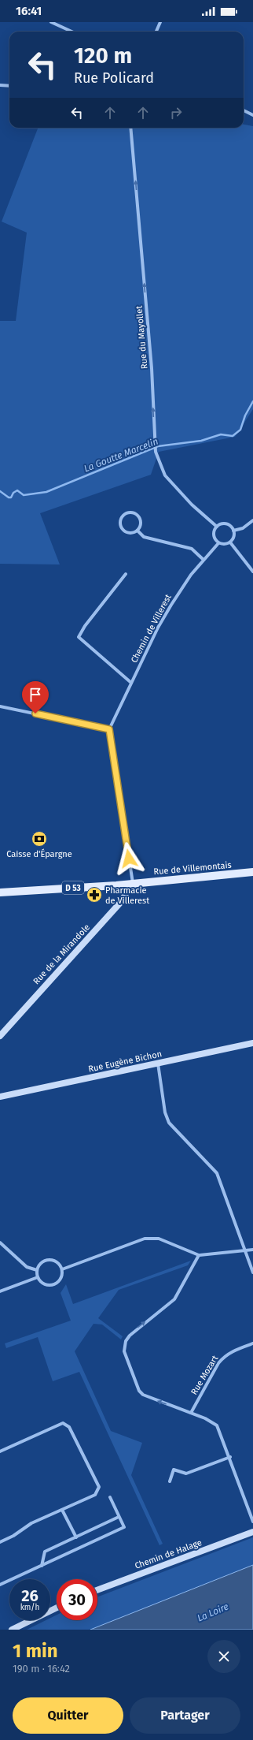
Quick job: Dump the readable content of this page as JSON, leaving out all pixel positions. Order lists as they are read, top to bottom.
{
  "streets": {
    "main road": ["Rue de Villemontais", "D 53"],
    "street": [
      "Rue du Mayollet",
      "Chemin de Villerest",
      "Rue de la Mirandole",
      "Rue Eugène Bichon",
      "Rue Mozart",
      "Chemin de Halage"
    ]
  },
  "crossings": [
    ["Rue du Mayollet", "Chemin de Villerest"],
    ["Rue de Villemontais", "D 53"],
    ["Rue de Villemontais", "Rue de la Mirandole"],
    ["D 53", "Rue de la Mirandole"]
  ],
  "one_way": ["Rue du Mayollet"],
  "water": ["La Goutte Marcelin", "La Loire"],
  "places": {
    "bank": ["Caisse d'Épargne"],
    "pharmacy": ["Pharmacie de Villerest"]
  },
  "page": {
    "status": "16:41",
    "turn": ["120 m", "Rue Policard"],
    "speed": "26 km/h",
    "limit": "30",
    "heading": ["1 min", "190 m · 16:42"],
    "buttons": ["Quitter", "Partager"]
  }
}
